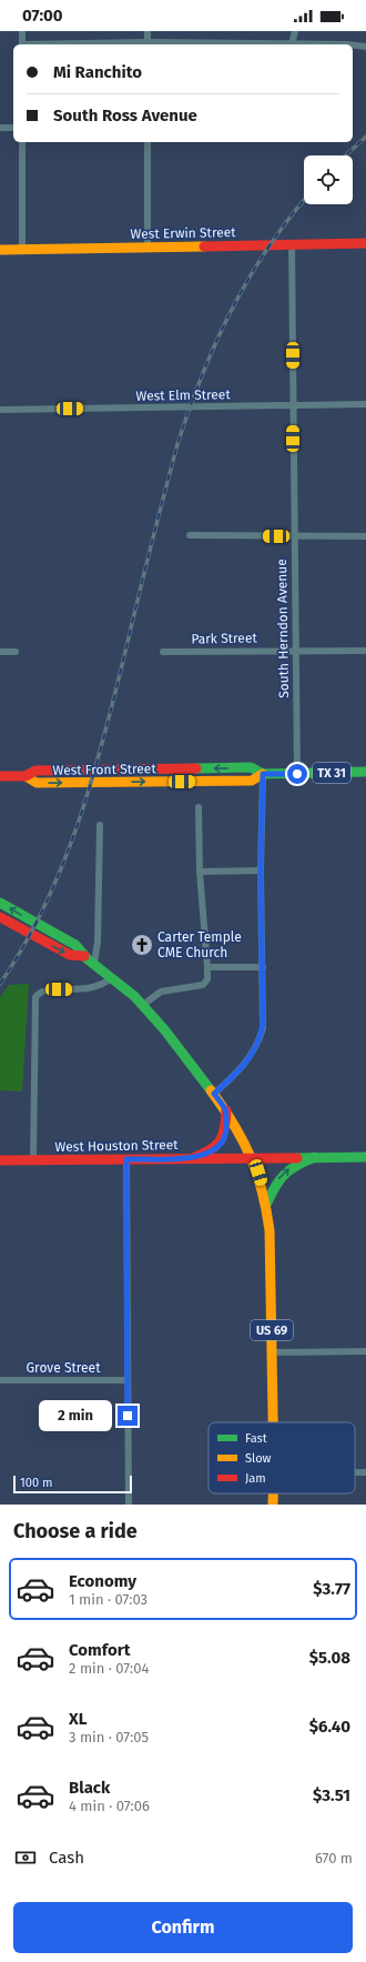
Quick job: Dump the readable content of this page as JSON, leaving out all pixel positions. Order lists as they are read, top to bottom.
{
  "streets": {
    "main road": [
      "West Erwin Street",
      "West Front Street",
      "TX 31",
      "West Houston Street",
      "US 69"
    ],
    "street": [
      "West Elm Street",
      "South Herndon Avenue",
      "Park Street",
      "Grove Street"
    ]
  },
  "crossings": [
    ["West Erwin Street", "South Herndon Avenue"],
    ["West Elm Street", "South Herndon Avenue"],
    ["South Herndon Avenue", "Park Street"],
    ["South Herndon Avenue", "West Front Street"],
    ["West Houston Street", "US 69"]
  ],
  "places": {
    "church": ["Carter Temple CME Church"]
  },
  "legend": ["Fast", "Slow", "Jam"],
  "scale_bar": "100 m",
  "page": {
    "status": "07:00",
    "banner": ["Mi Ranchito", "South Ross Avenue"],
    "bubble": "2 min",
    "scale": "100 m",
    "heading": "Choose a ride",
    "list": [
      {
        "name": "Economy",
        "note": "1 min · 07:03",
        "value": "$3.77"
      },
      {
        "name": "Comfort",
        "note": "2 min · 07:04",
        "value": "$5.08"
      },
      {
        "name": "XL",
        "note": "3 min · 07:05",
        "value": "$6.40"
      },
      {
        "name": "Black",
        "note": "4 min · 07:06",
        "value": "$3.51"
      }
    ],
    "pay": ["Cash", "670 m"],
    "buttons": "Confirm"
  }
}
